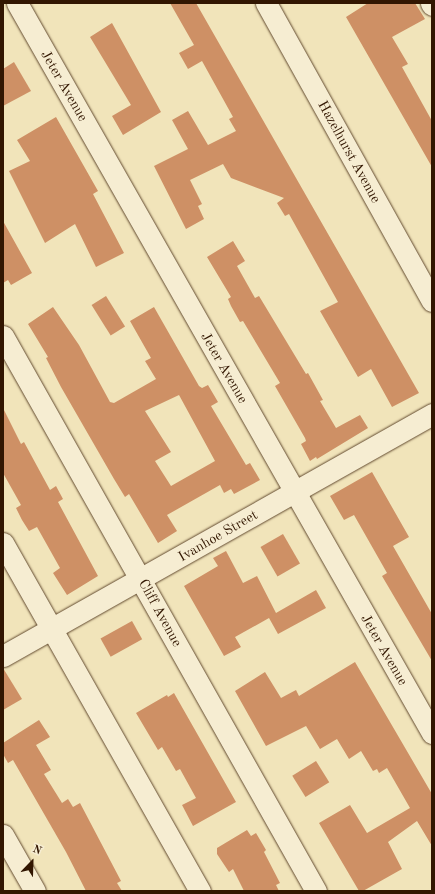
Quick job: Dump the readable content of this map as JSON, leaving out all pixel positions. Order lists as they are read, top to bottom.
{
  "streets": {
    "street": [
      "Jeter Avenue",
      "Hazelhurst Avenue",
      "Ivanhoe Street",
      "Cliff Avenue"
    ]
  },
  "crossings": [
    ["Jeter Avenue", "Ivanhoe Street"],
    ["Ivanhoe Street", "Cliff Avenue"]
  ],
  "north": "top right"
}
